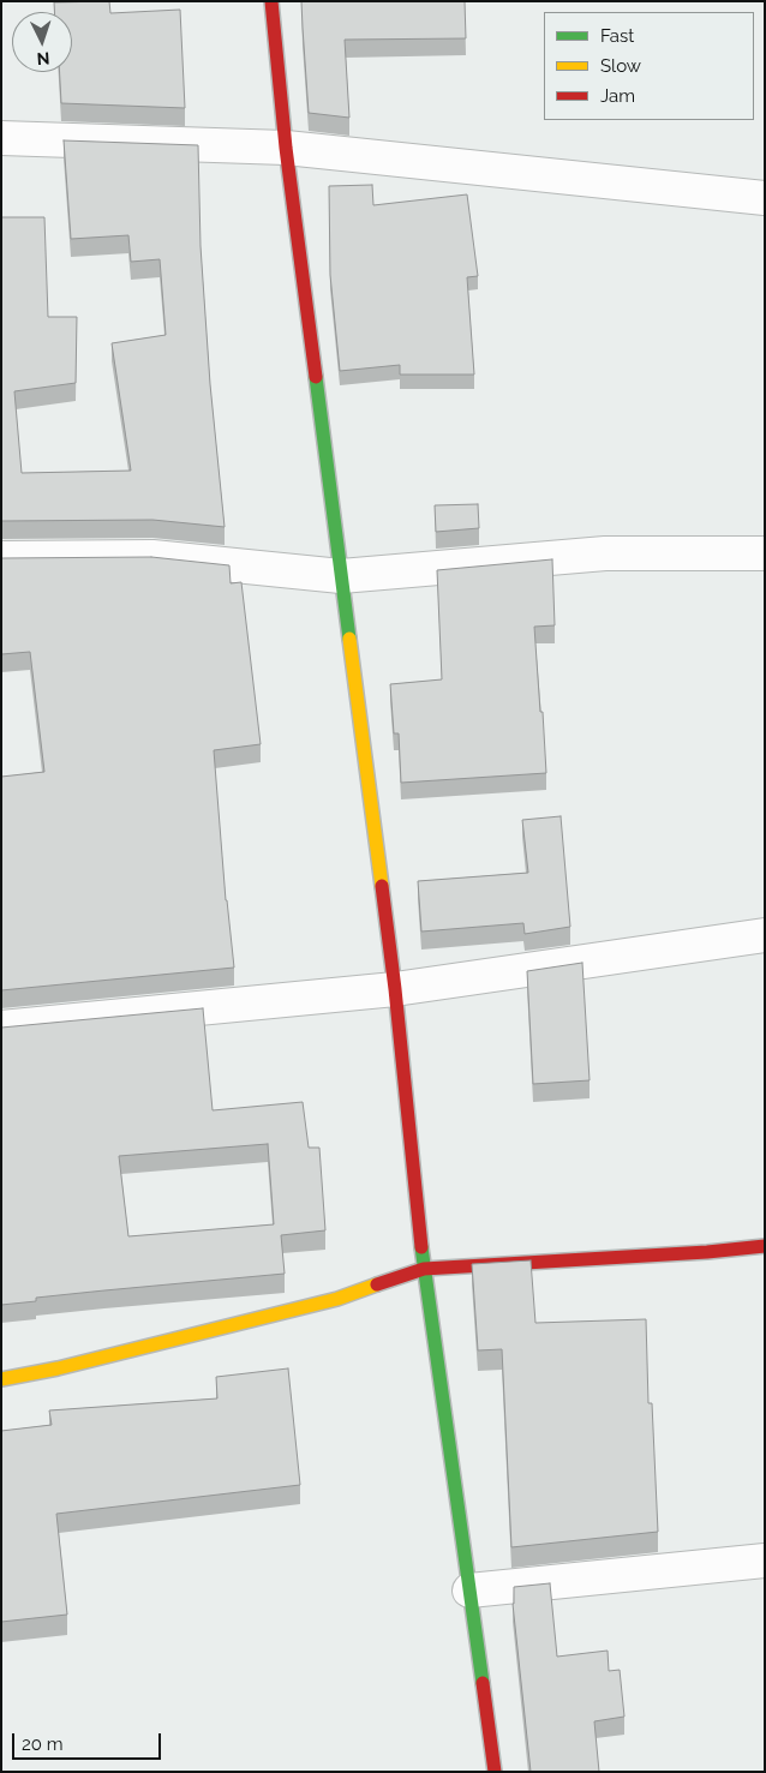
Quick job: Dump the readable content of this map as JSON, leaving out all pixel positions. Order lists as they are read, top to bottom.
{
  "legend": ["Fast", "Slow", "Jam"],
  "scale_bar": "20 m",
  "north": "bottom"
}
